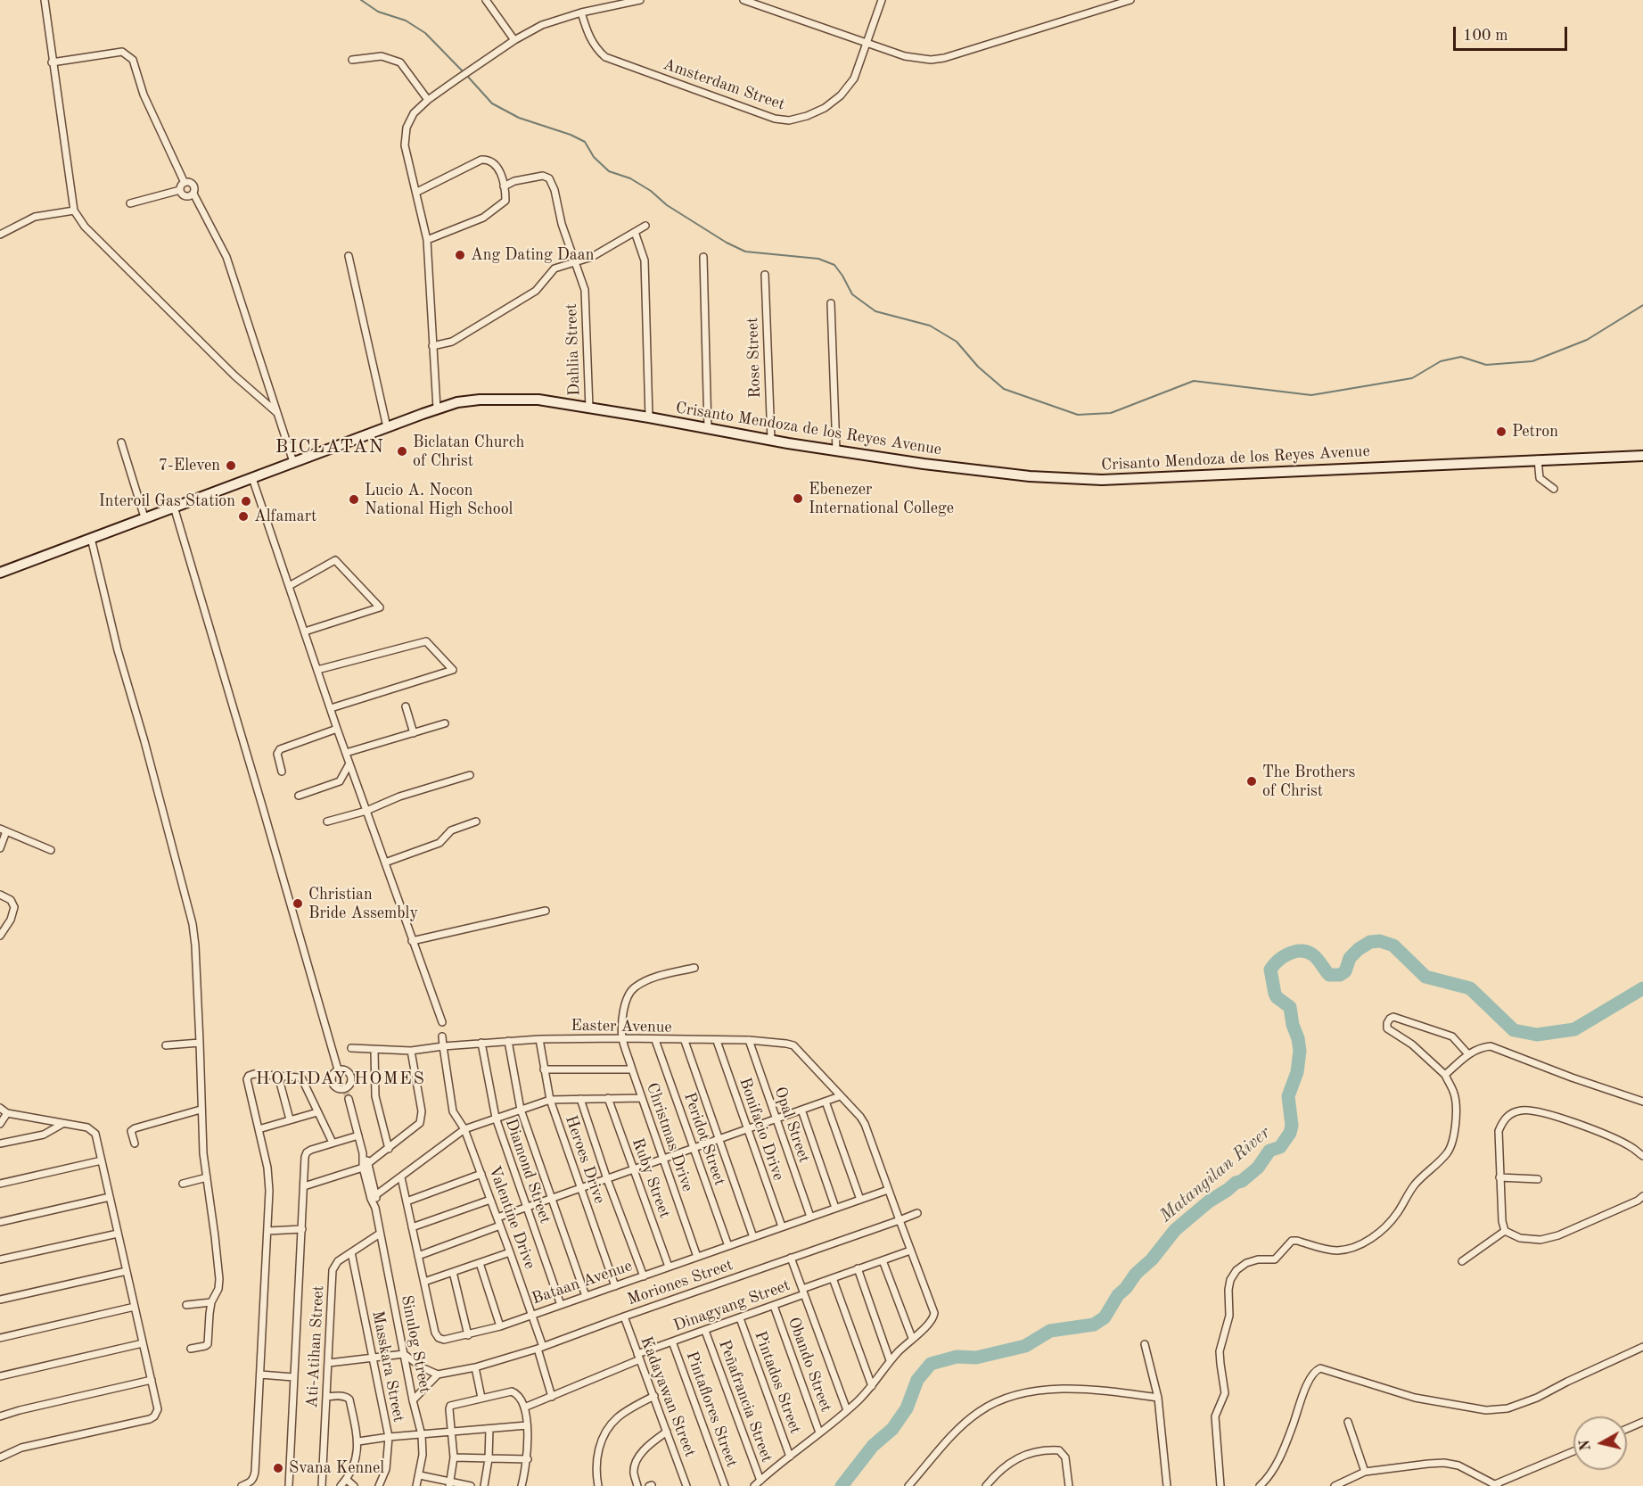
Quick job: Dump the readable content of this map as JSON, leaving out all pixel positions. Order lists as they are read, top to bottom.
{
  "streets": {
    "main road": ["Crisanto Mendoza de los Reyes Avenue"],
    "street": [
      "Amsterdam Street",
      "Dahlia Street",
      "Rose Street",
      "Easter Avenue",
      "Opal Street",
      "Bonifacio Drive",
      "Christmas Drive",
      "Peridot Street",
      "Heroes Drive",
      "Diamond Street",
      "Ruby Street",
      "Valentine Drive",
      "Bataan Avenue",
      "Moriones Street",
      "Dinagyang Street",
      "Sinulog Street",
      "Ati-Atihan Street",
      "Obando Street",
      "Masskara Street",
      "Pintados Street",
      "Kadayawan Street",
      "Peñafrancia Street",
      "Pintaflores Street"
    ]
  },
  "crossings": [
    ["Dahlia Street", "Crisanto Mendoza de los Reyes Avenue"],
    ["Rose Street", "Crisanto Mendoza de los Reyes Avenue"],
    ["Easter Avenue", "Opal Street"],
    ["Easter Avenue", "Bonifacio Drive"],
    ["Easter Avenue", "Christmas Drive"],
    ["Easter Avenue", "Peridot Street"],
    ["Easter Avenue", "Heroes Drive"],
    ["Easter Avenue", "Diamond Street"],
    ["Easter Avenue", "Bataan Avenue"],
    ["Easter Avenue", "Moriones Street"],
    ["Opal Street", "Bataan Avenue"],
    ["Bonifacio Drive", "Bataan Avenue"],
    ["Christmas Drive", "Bataan Avenue"],
    ["Peridot Street", "Bataan Avenue"],
    ["Heroes Drive", "Bataan Avenue"],
    ["Diamond Street", "Bataan Avenue"],
    ["Ruby Street", "Bataan Avenue"],
    ["Valentine Drive", "Bataan Avenue"],
    ["Valentine Drive", "Moriones Street"],
    ["Valentine Drive", "Dinagyang Street"],
    ["Moriones Street", "Kadayawan Street"],
    ["Dinagyang Street", "Obando Street"],
    ["Dinagyang Street", "Pintados Street"],
    ["Dinagyang Street", "Kadayawan Street"],
    ["Dinagyang Street", "Peñafrancia Street"],
    ["Dinagyang Street", "Pintaflores Street"],
    ["Sinulog Street", "Ati-Atihan Street"],
    ["Ati-Atihan Street", "Masskara Street"]
  ],
  "districts": ["BICLATAN", "HOLIDAY HOMES"],
  "water": ["Matangilan River"],
  "places": [
    "Ang Dating Daan",
    "Petron",
    "Biclatan Church of Christ",
    "7-Eleven",
    "Ebenezer International College",
    "Lucio A. Nocon National High School",
    "Interoil Gas Station",
    "Alfamart",
    "The Brothers of Christ",
    "Christian Bride Assembly",
    "Svana Kennel"
  ],
  "scale_bar": "100 m",
  "north": "left"
}
